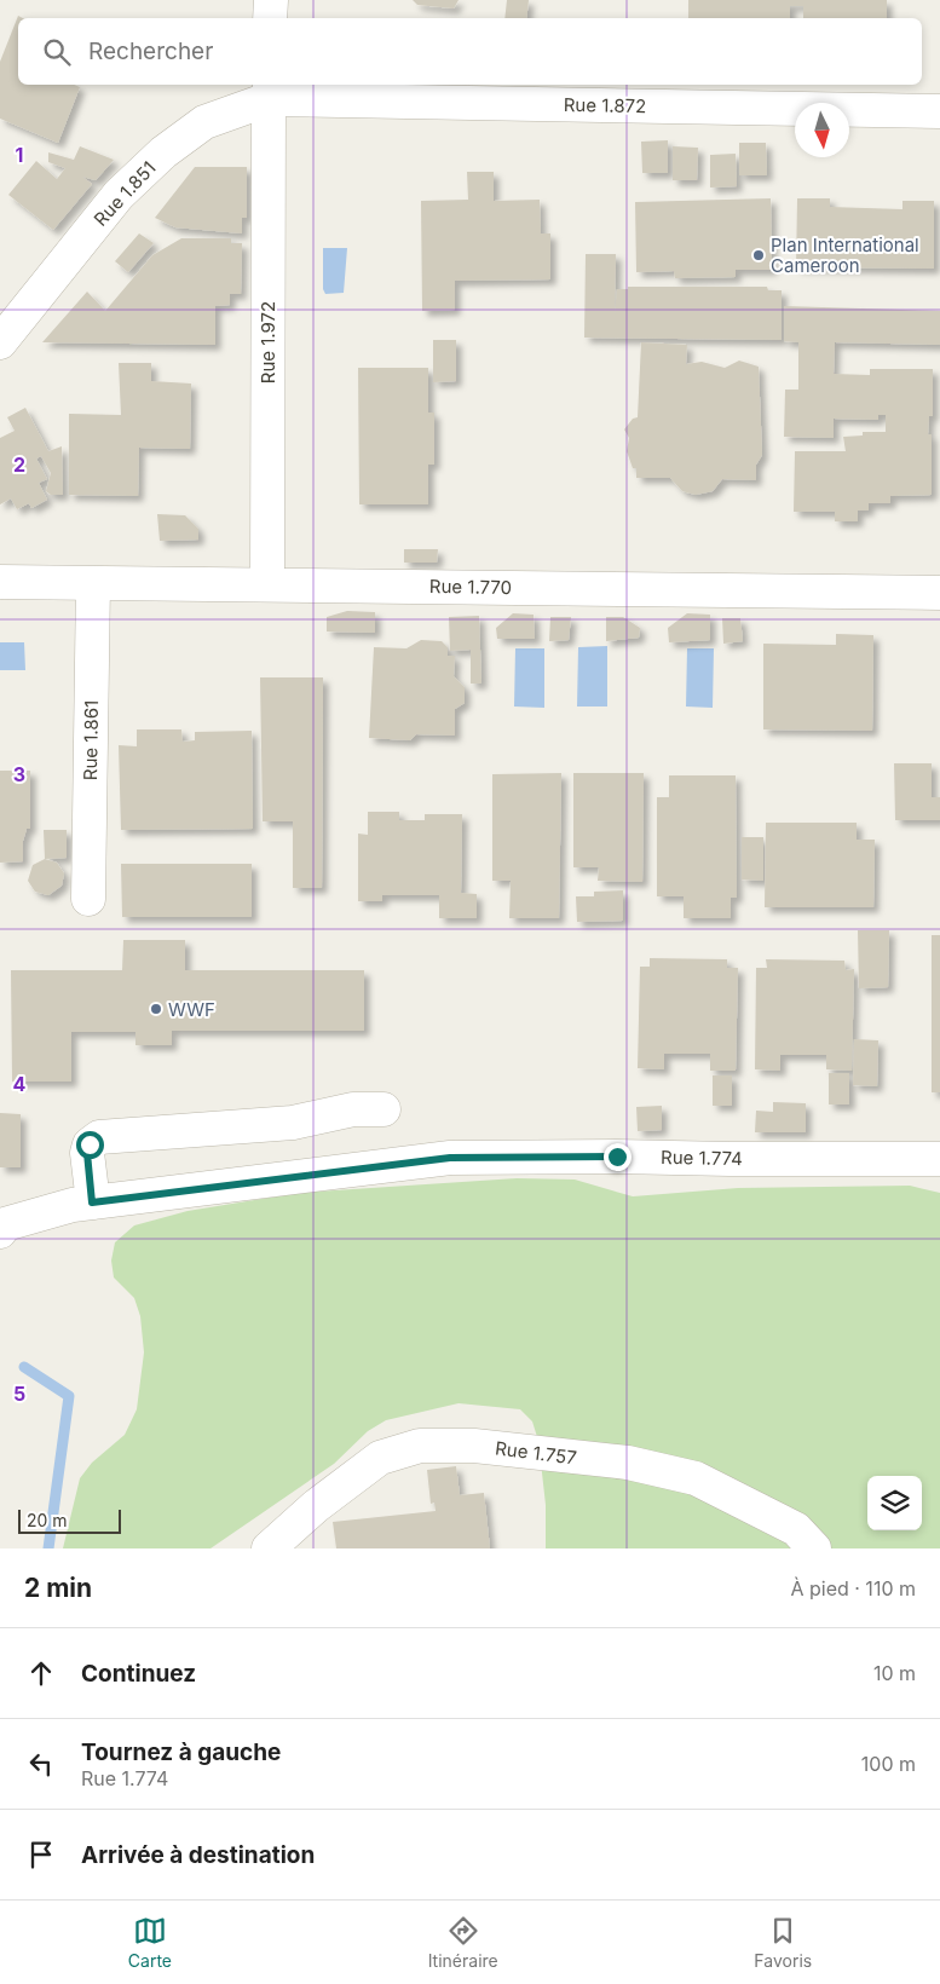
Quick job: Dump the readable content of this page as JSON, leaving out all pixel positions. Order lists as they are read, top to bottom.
{
  "streets": {
    "street": [
      "Rue 1.872",
      "Rue 1.851",
      "Rue 1.972",
      "Rue 1.770",
      "Rue 1.861",
      "Rue 1.774",
      "Rue 1.757"
    ]
  },
  "crossings": [
    ["Rue 1.872", "Rue 1.851"],
    ["Rue 1.872", "Rue 1.972"],
    ["Rue 1.851", "Rue 1.972"],
    ["Rue 1.972", "Rue 1.770"],
    ["Rue 1.770", "Rue 1.861"]
  ],
  "places": ["Plan International Cameroon", "WWF"],
  "scale_bar": "20 m",
  "north": "bottom",
  "page": {
    "search": "Rechercher",
    "scale": "20 m",
    "heading": ["2 min", "À pied · 110 m"],
    "list": [
      ["Continuez", "10 m"],
      ["Tournez à gauche", "Rue 1.774", "100 m"],
      "Arrivée à destination"
    ],
    "nav": ["Carte", "Itinéraire", "Favoris"]
  },
  "grid": {
    "rows": [
      "1",
      "2",
      "3",
      "4",
      "5"
    ]
  }
}
